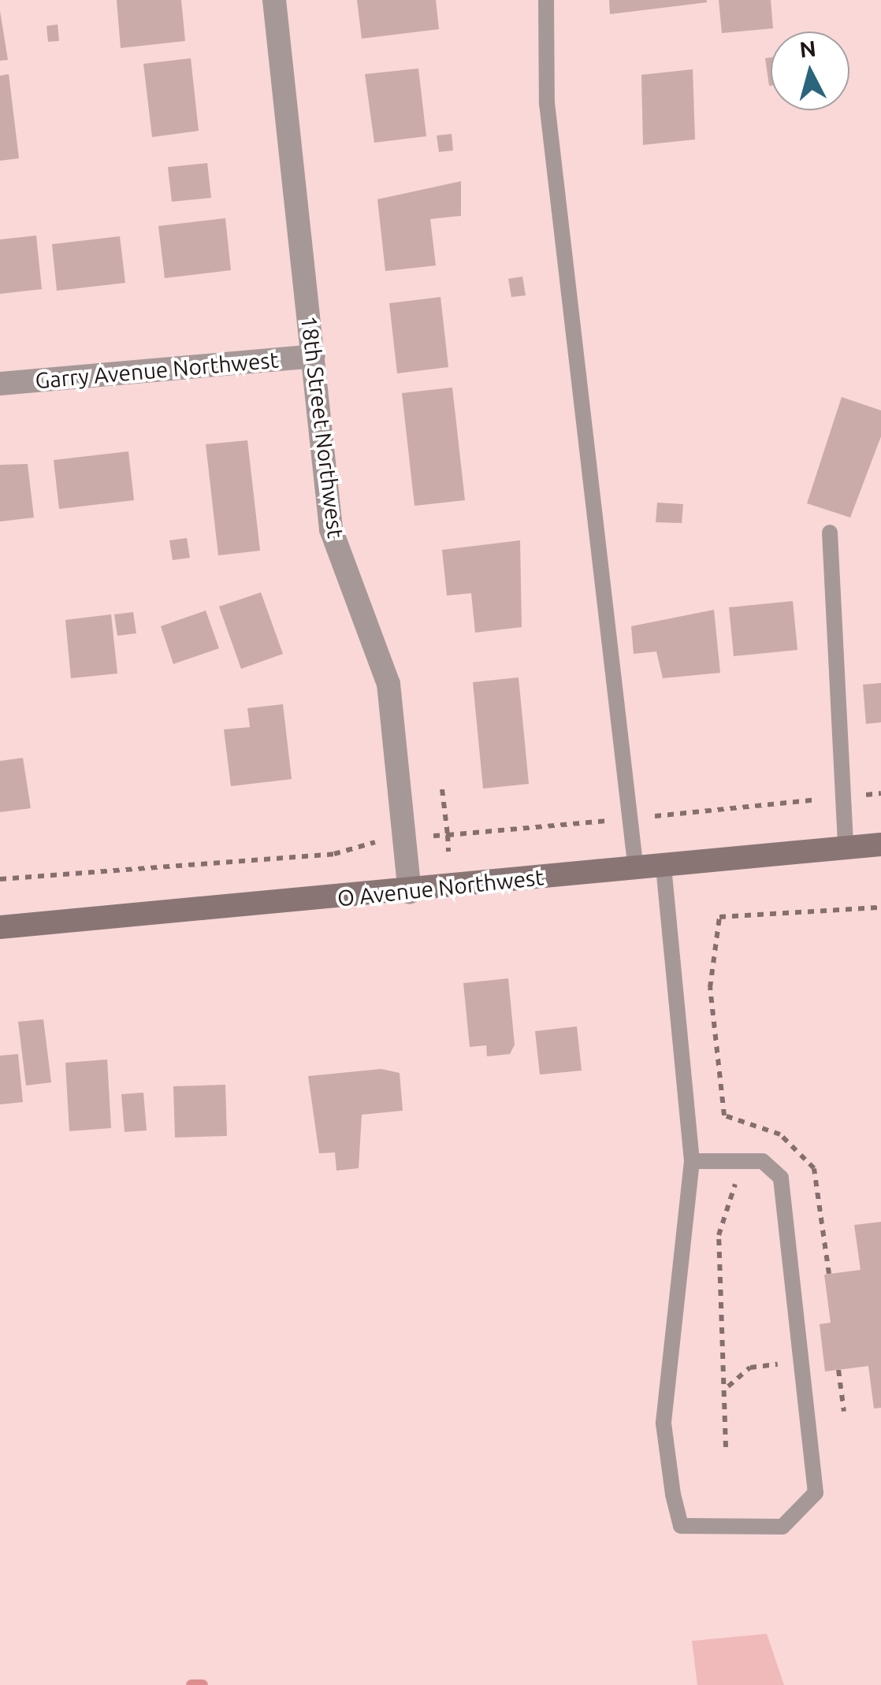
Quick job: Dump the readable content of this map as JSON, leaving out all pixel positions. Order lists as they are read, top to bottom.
{
  "streets": {
    "street": ["Garry Avenue Northwest", "18th Street Northwest", "O Avenue Northwest"]
  },
  "crossings": [
    ["Garry Avenue Northwest", "18th Street Northwest"],
    ["18th Street Northwest", "O Avenue Northwest"]
  ],
  "north": "top"
}
